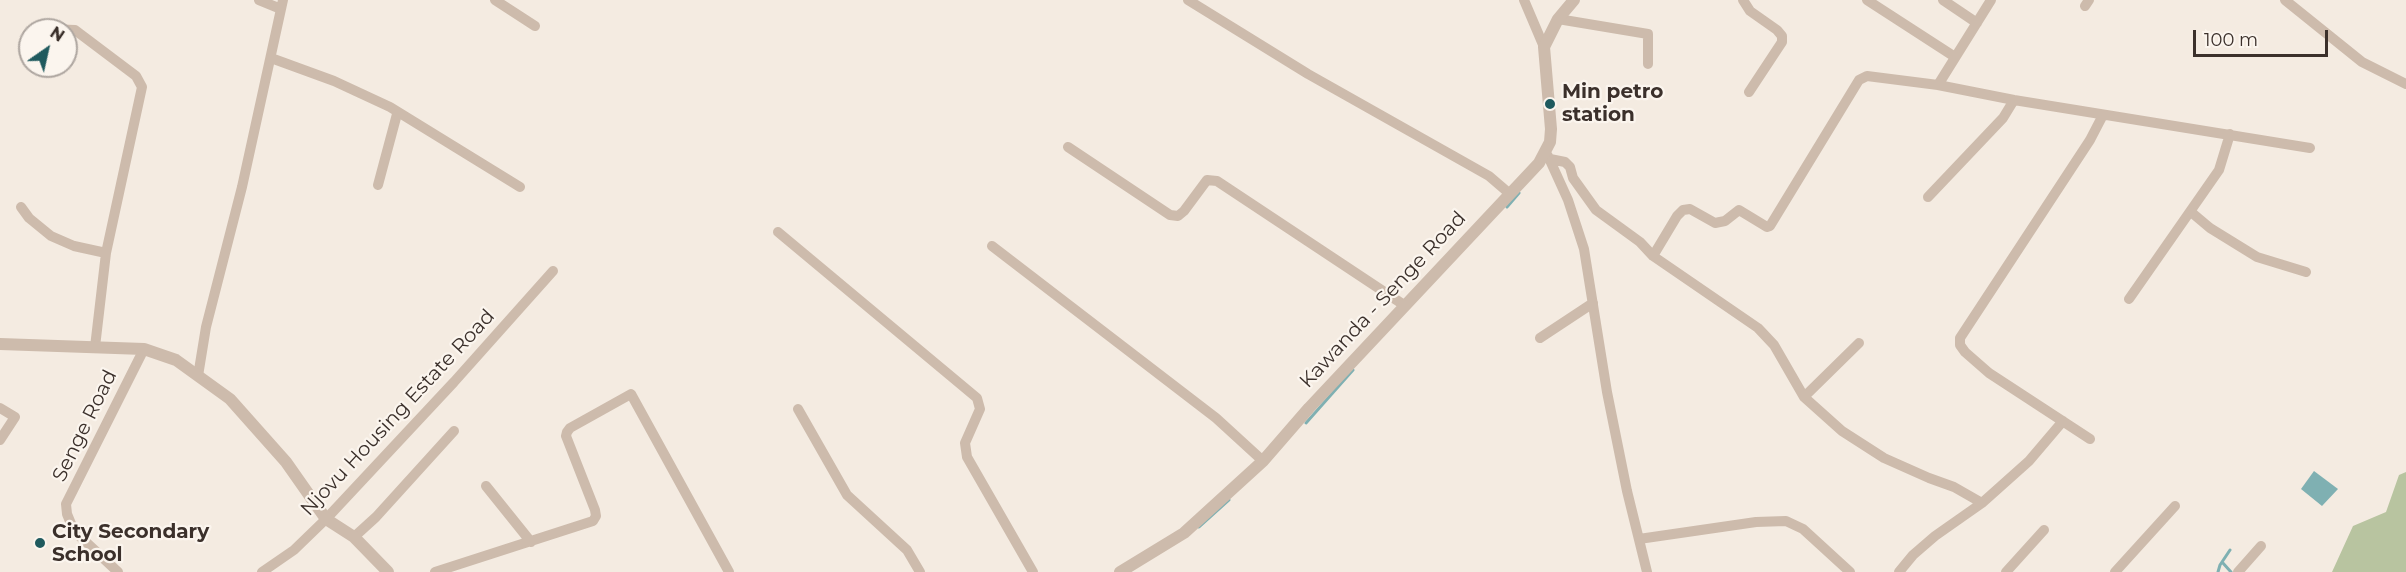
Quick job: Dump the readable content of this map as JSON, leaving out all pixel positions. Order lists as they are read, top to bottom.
{
  "streets": {
    "street": ["Kawanda - Senge Road", "Njovu Housing Estate Road", "Senge Road"]
  },
  "places": ["Min petro station", "City Secondary School"],
  "scale_bar": "100 m",
  "north": "top right"
}
